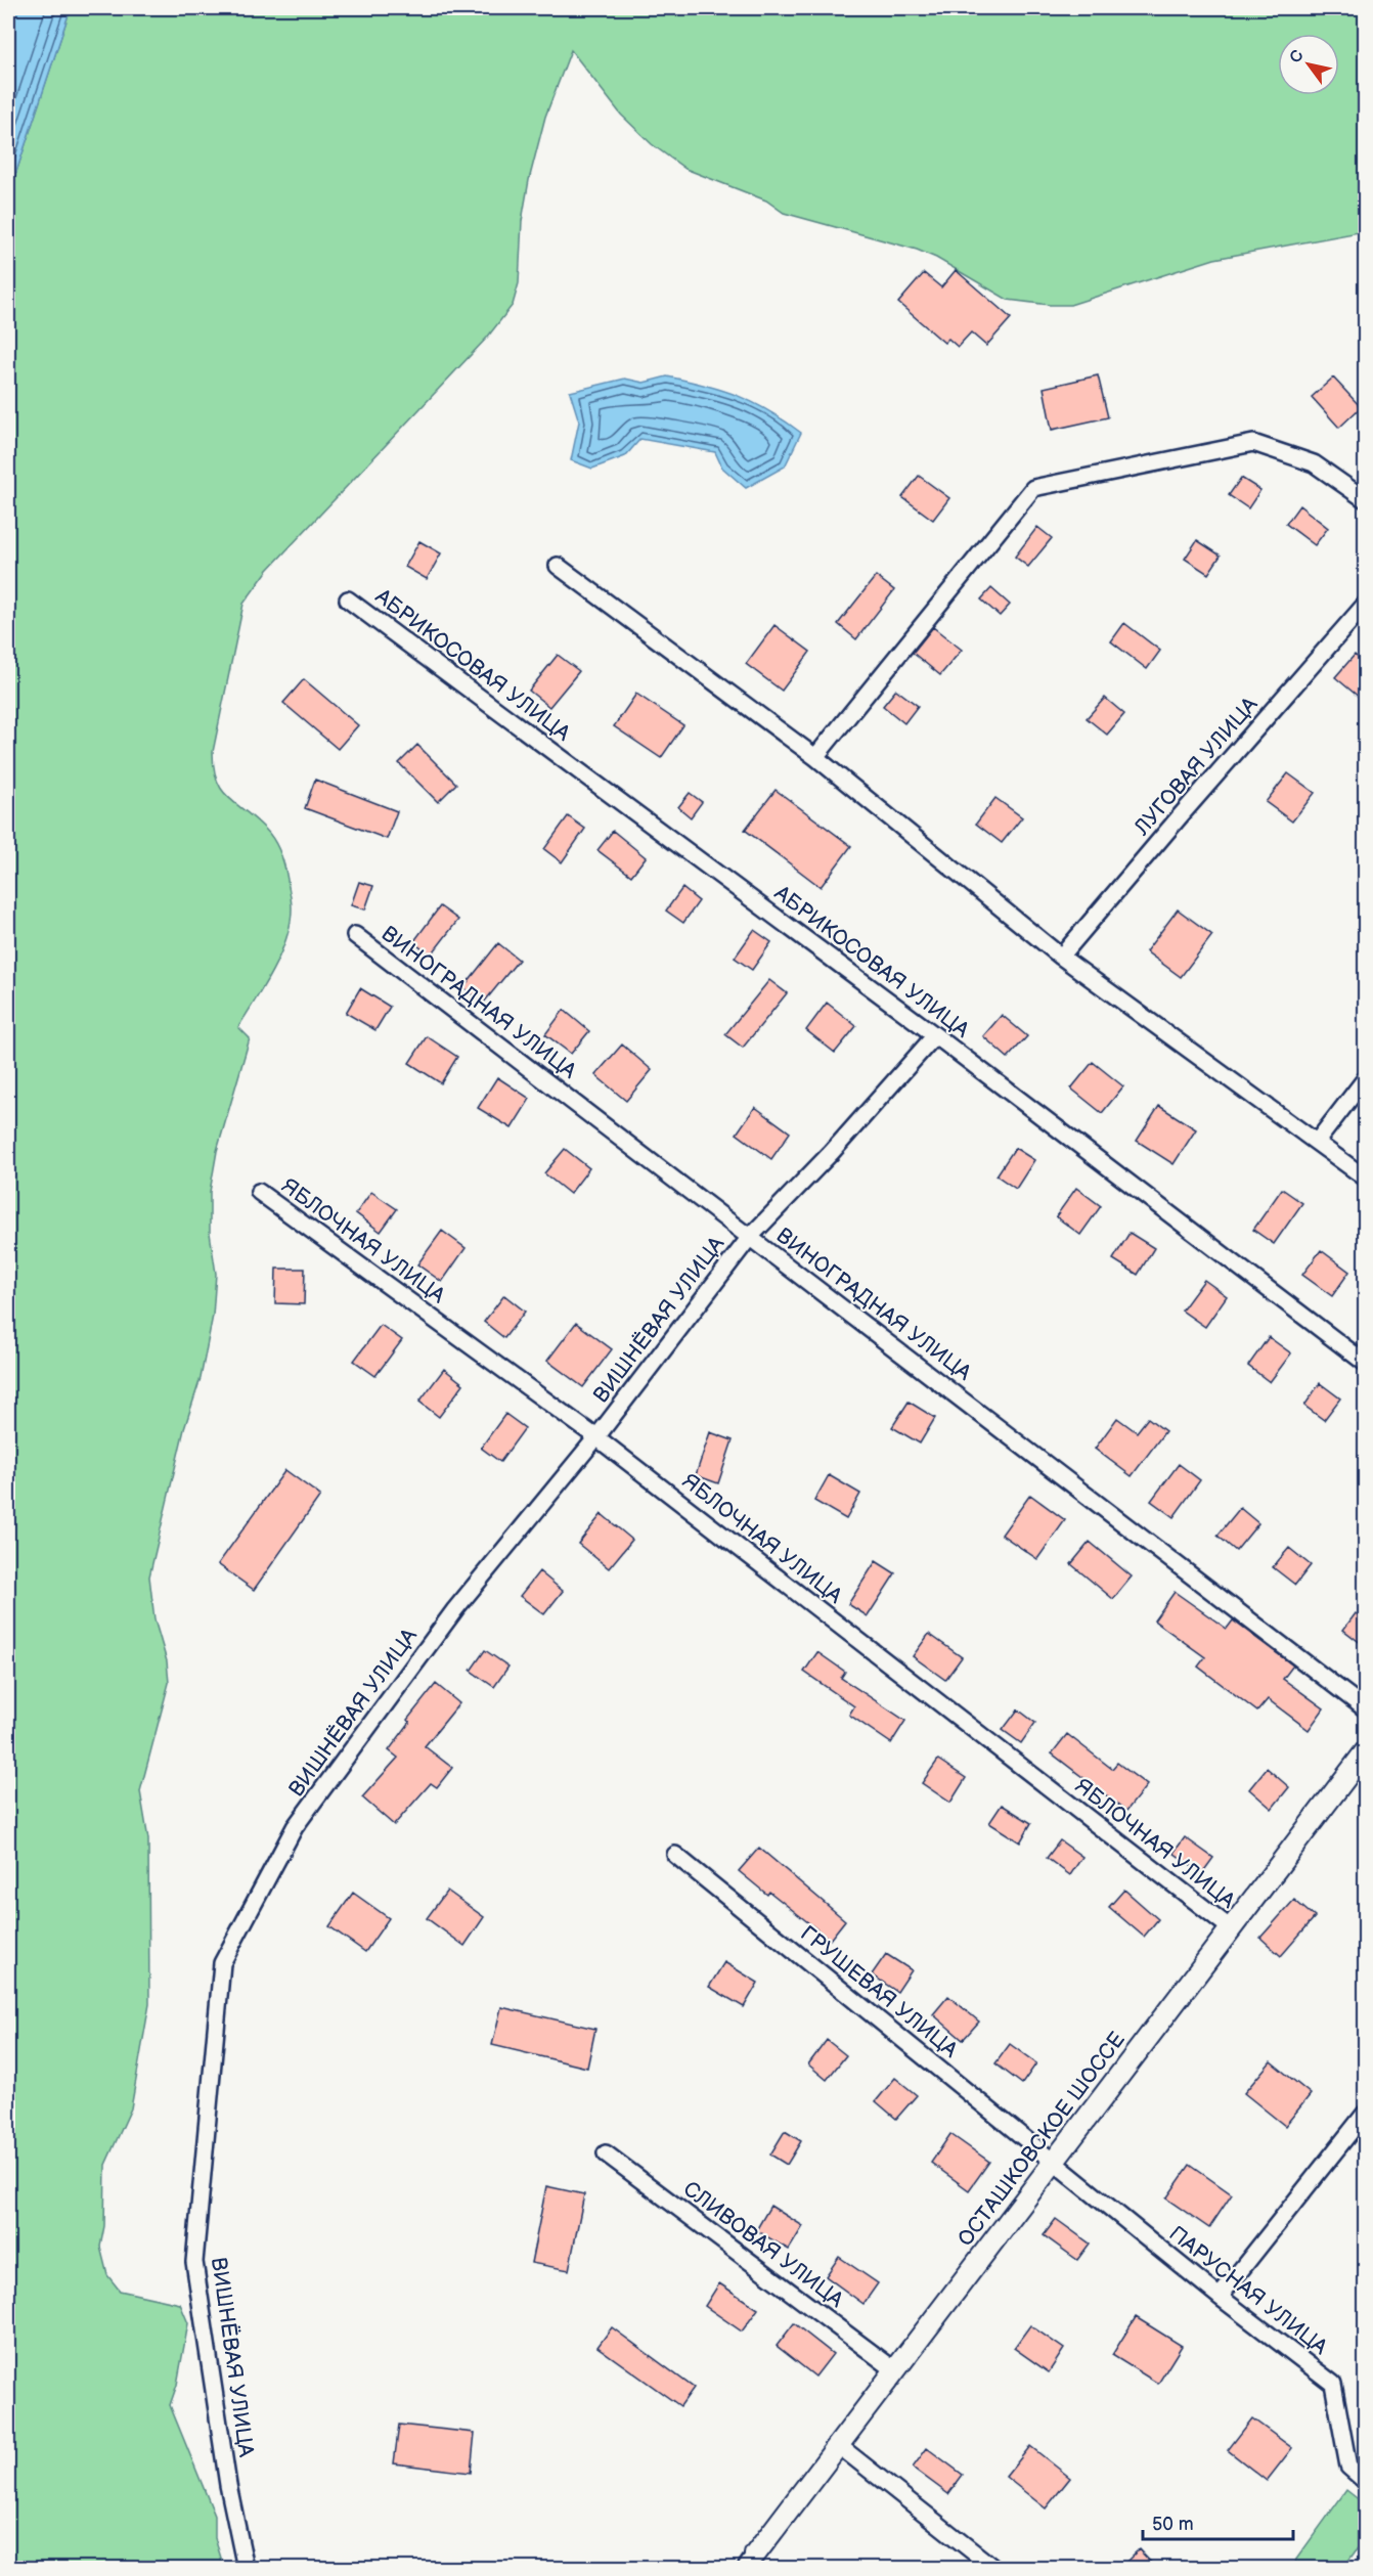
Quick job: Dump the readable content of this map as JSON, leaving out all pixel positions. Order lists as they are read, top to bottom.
{
  "streets": {
    "street": [
      "АБРИКОСОВАЯ УЛИЦА",
      "ЛУГОВАЯ УЛИЦА",
      "ВИНОГРАДНАЯ УЛИЦА",
      "ЯБЛОЧНАЯ УЛИЦА",
      "ВИШНЁВАЯ УЛИЦА",
      "ГРУШЕВАЯ УЛИЦА",
      "ОСТАШКОВСКОЕ ШОССЕ",
      "СЛИВОВАЯ УЛИЦА",
      "ПАРУСНАЯ УЛИЦА"
    ]
  },
  "crossings": [
    ["АБРИКОСОВАЯ УЛИЦА", "ВИШНЁВАЯ УЛИЦА"],
    ["ВИНОГРАДНАЯ УЛИЦА", "ВИШНЁВАЯ УЛИЦА"],
    ["ЯБЛОЧНАЯ УЛИЦА", "ВИШНЁВАЯ УЛИЦА"],
    ["ЯБЛОЧНАЯ УЛИЦА", "ОСТАШКОВСКОЕ ШОССЕ"],
    ["ГРУШЕВАЯ УЛИЦА", "ОСТАШКОВСКОЕ ШОССЕ"],
    ["ГРУШЕВАЯ УЛИЦА", "ПАРУСНАЯ УЛИЦА"],
    ["ОСТАШКОВСКОЕ ШОССЕ", "СЛИВОВАЯ УЛИЦА"],
    ["ОСТАШКОВСКОЕ ШОССЕ", "ПАРУСНАЯ УЛИЦА"]
  ],
  "scale_bar": "50 m",
  "north": "top left"
}
